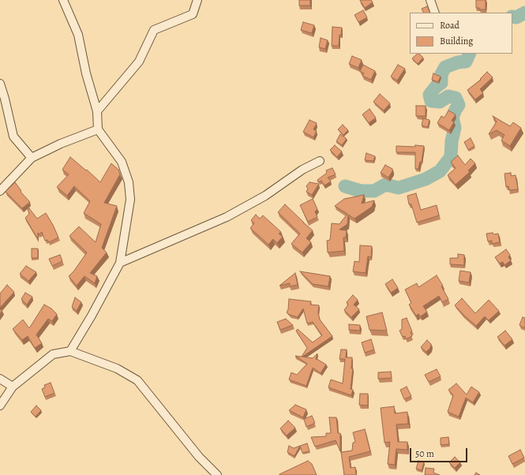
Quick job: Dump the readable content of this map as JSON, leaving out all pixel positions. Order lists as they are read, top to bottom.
{
  "legend": ["Road", "Building"],
  "scale_bar": "50 m"
}
